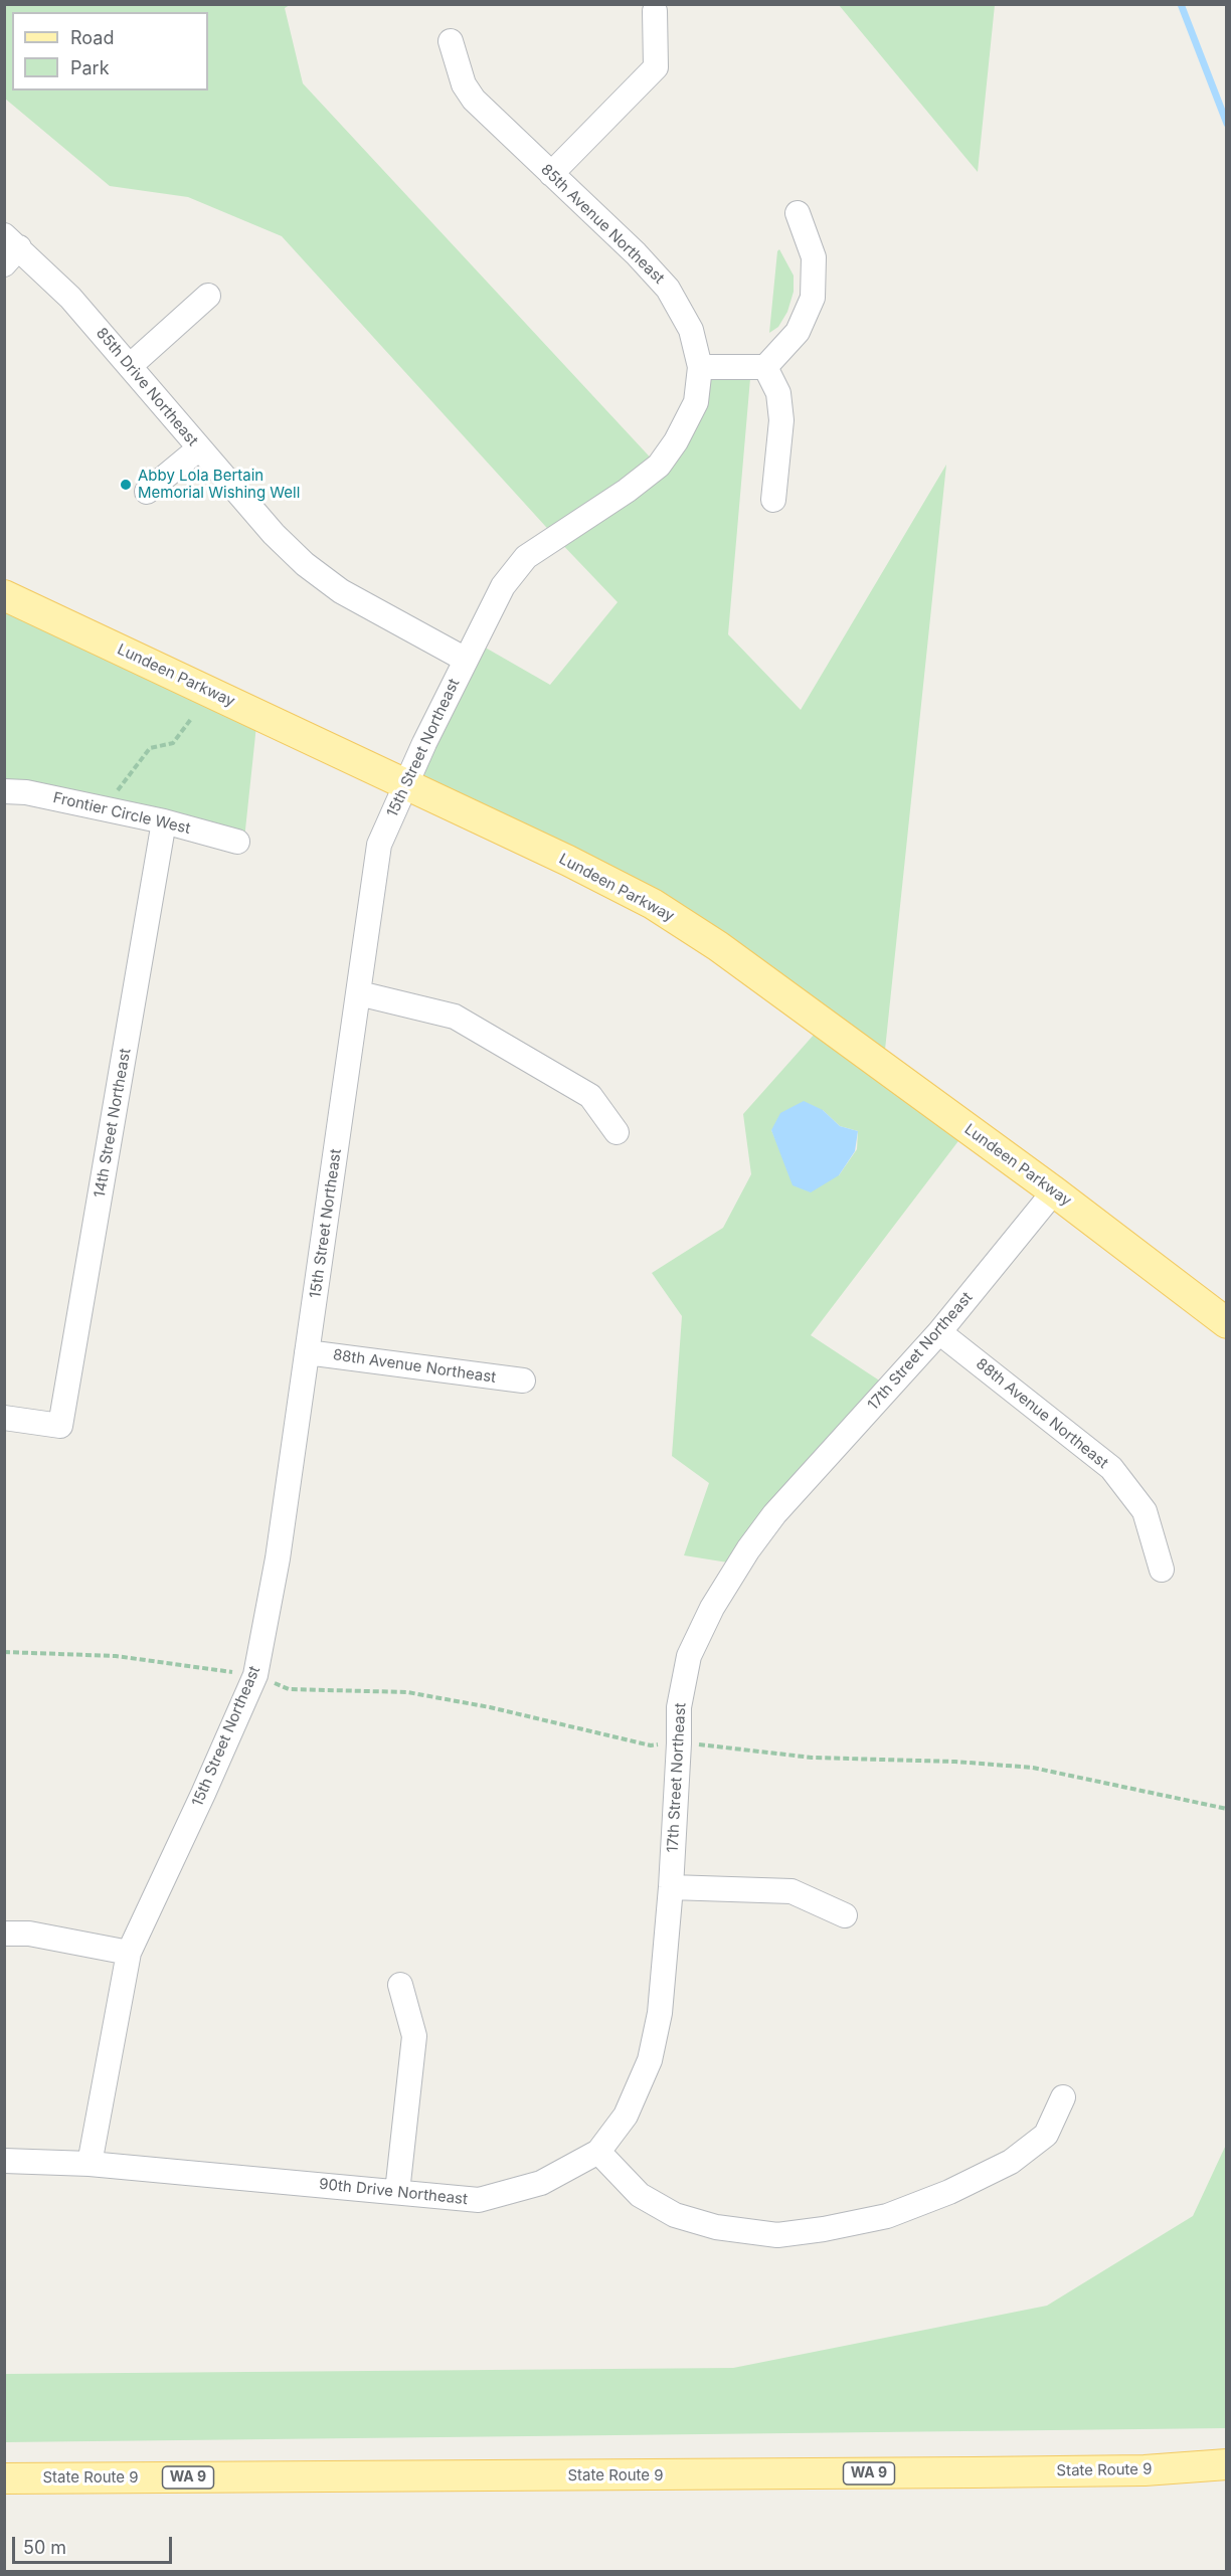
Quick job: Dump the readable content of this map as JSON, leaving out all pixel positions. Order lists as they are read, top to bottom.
{
  "streets": {
    "main road": ["Lundeen Parkway", "State Route 9", "WA 9"],
    "street": [
      "85th Avenue Northeast",
      "85th Drive Northeast",
      "15th Street Northeast",
      "Frontier Circle West",
      "14th Street Northeast",
      "17th Street Northeast",
      "88th Avenue Northeast",
      "90th Drive Northeast"
    ]
  },
  "crossings": [
    ["85th Avenue Northeast", "15th Street Northeast"],
    ["85th Drive Northeast", "15th Street Northeast"],
    ["Lundeen Parkway", "15th Street Northeast"],
    ["Lundeen Parkway", "17th Street Northeast"],
    ["15th Street Northeast", "88th Avenue Northeast"],
    ["15th Street Northeast", "90th Drive Northeast"],
    ["Frontier Circle West", "14th Street Northeast"],
    ["17th Street Northeast", "88th Avenue Northeast"],
    ["17th Street Northeast", "90th Drive Northeast"]
  ],
  "places": ["Abby Lola Bertain Memorial Wishing Well"],
  "legend": ["Road", "Park"],
  "scale_bar": "50 m"
}
